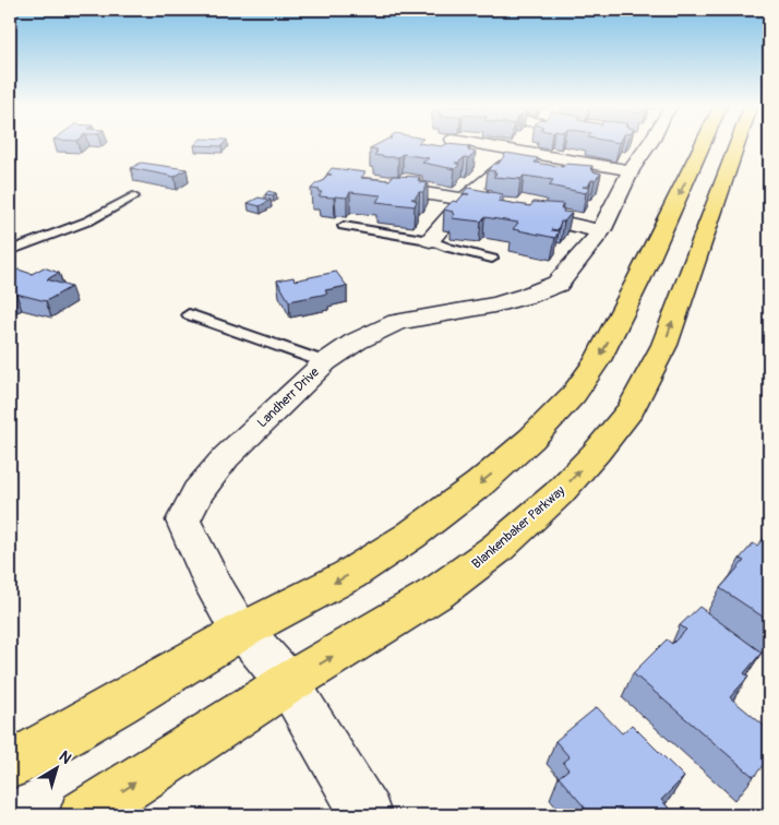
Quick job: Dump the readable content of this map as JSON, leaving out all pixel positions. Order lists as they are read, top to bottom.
{
  "streets": {
    "main road": ["Blankenbaker Parkway"],
    "street": ["Landherr Drive"]
  },
  "crossings": [
    ["Landherr Drive", "Blankenbaker Parkway"]
  ],
  "north": "top right"
}
